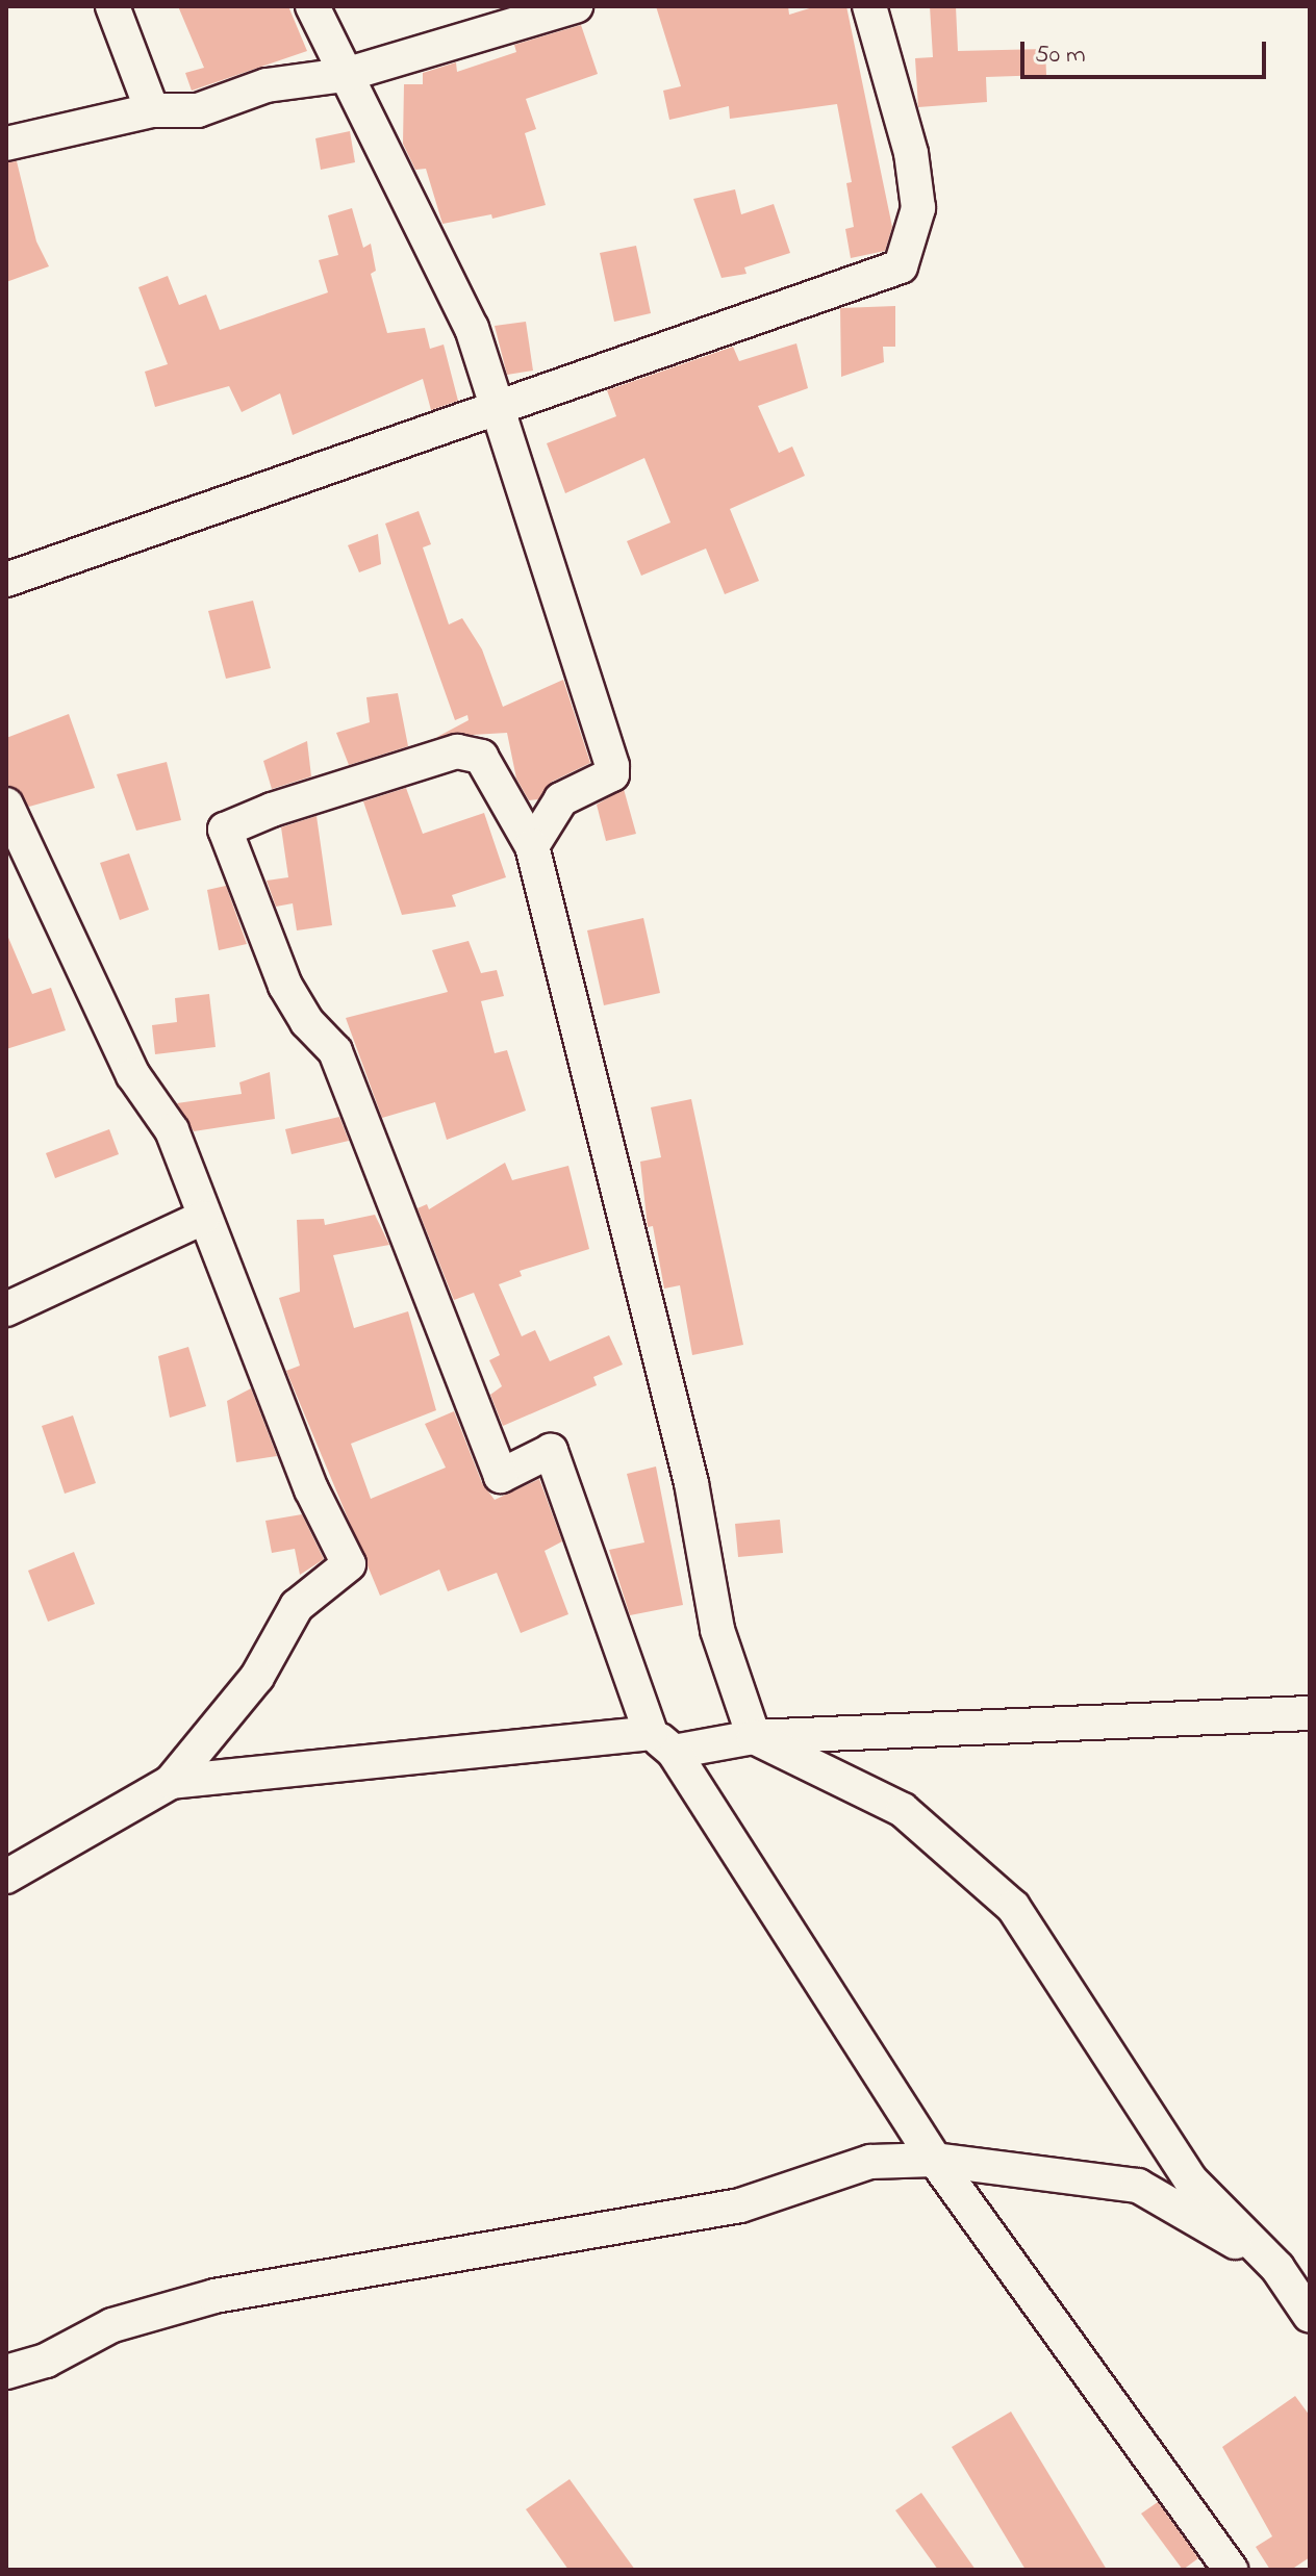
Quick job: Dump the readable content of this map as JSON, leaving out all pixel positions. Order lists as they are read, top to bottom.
{
  "scale_bar": "50 m"
}
